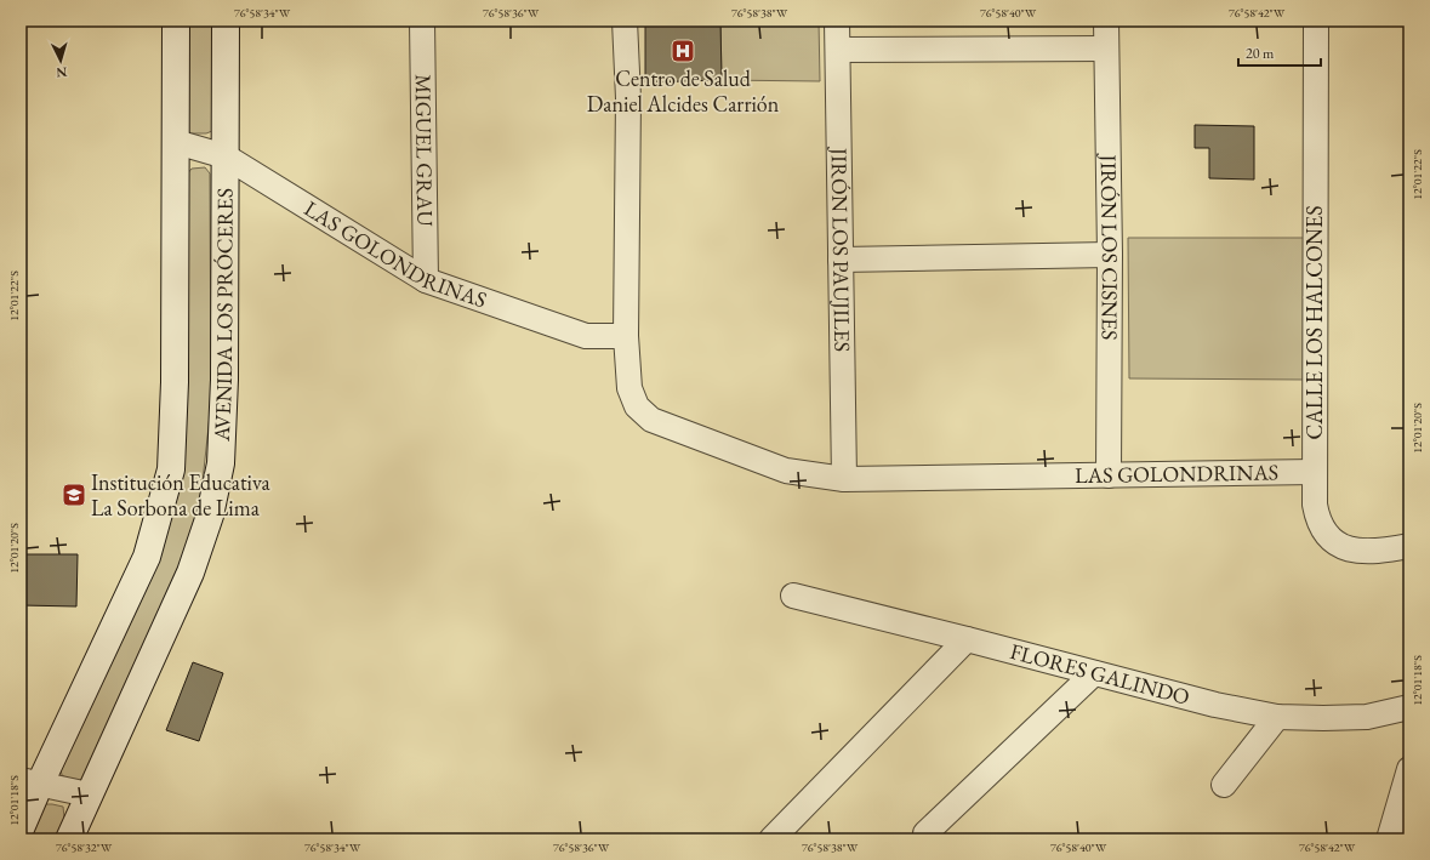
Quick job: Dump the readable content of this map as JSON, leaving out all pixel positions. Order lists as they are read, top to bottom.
{
  "streets": {
    "main road": ["AVENIDA LOS PRÓCERES"],
    "street": [
      "MIGUEL GRAU",
      "JIRÓN LOS CISNES",
      "JIRÓN LOS PAUJILES",
      "LAS GOLONDRINAS",
      "CALLE LOS HALCONES",
      "FLORES GALINDO"
    ]
  },
  "crossings": [
    ["MIGUEL GRAU", "LAS GOLONDRINAS"],
    ["JIRÓN LOS CISNES", "LAS GOLONDRINAS"],
    ["JIRÓN LOS PAUJILES", "LAS GOLONDRINAS"],
    ["LAS GOLONDRINAS", "AVENIDA LOS PRÓCERES"],
    ["LAS GOLONDRINAS", "CALLE LOS HALCONES"]
  ],
  "places": {
    "hospital": ["Centro de Salud Daniel Alcides Carrión"],
    "school or university": ["Institución Educativa La Sorbona de Lima"]
  },
  "scale_bar": "20 m",
  "north": "bottom",
  "coordinates": [
    "76°58'34\"W",
    "76°58'36\"W",
    "76°58'38\"W",
    "76°58'40\"W",
    "76°58'42\"W",
    "12°01'22\"S",
    "12°01'20\"S",
    "12°01'18\"S",
    "76°58'32\"W"
  ]
}
